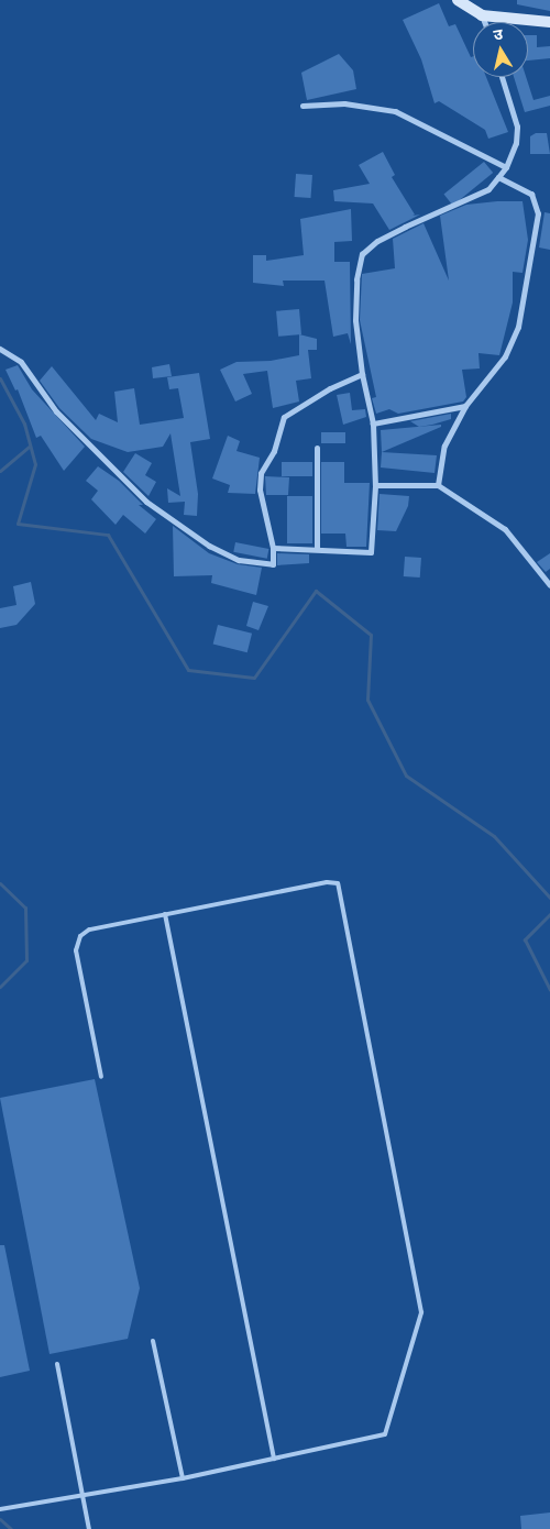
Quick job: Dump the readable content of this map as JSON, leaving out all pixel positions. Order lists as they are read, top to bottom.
{
  "north": "top"
}
